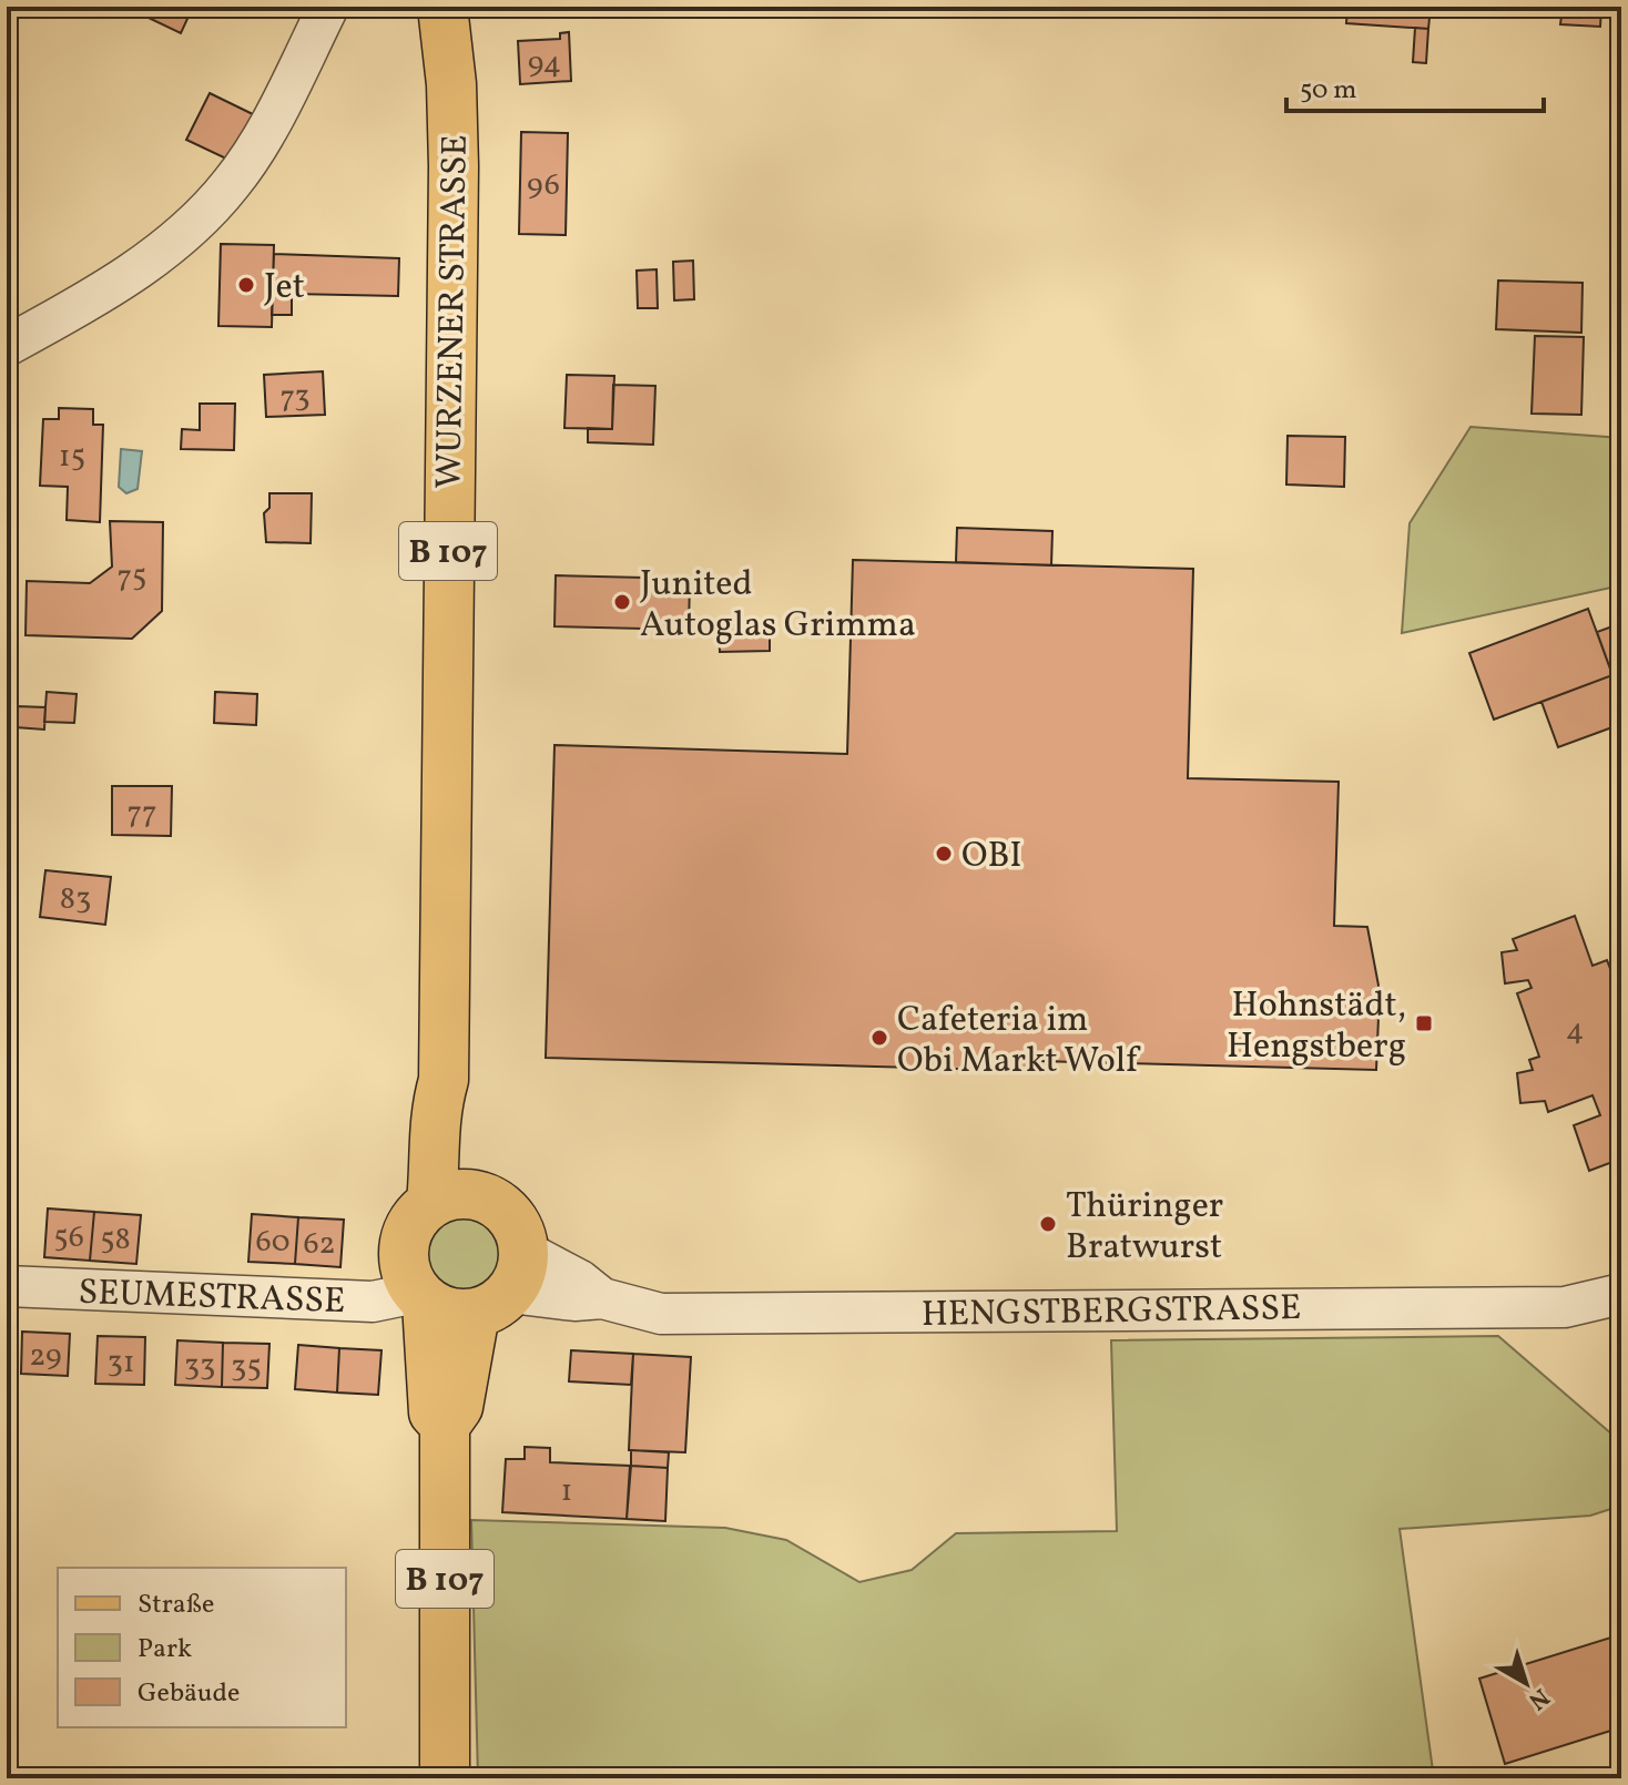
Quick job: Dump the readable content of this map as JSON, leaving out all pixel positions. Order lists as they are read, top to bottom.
{
  "streets": {
    "main road": ["WURZENER STRASSE", "B 107"],
    "street": ["SEUMESTRASSE", "HENGSTBERGSTRASSE"]
  },
  "crossings": [
    ["WURZENER STRASSE", "B 107"],
    ["WURZENER STRASSE", "SEUMESTRASSE"],
    ["WURZENER STRASSE", "HENGSTBERGSTRASSE"],
    ["B 107", "SEUMESTRASSE"],
    ["B 107", "HENGSTBERGSTRASSE"],
    ["SEUMESTRASSE", "HENGSTBERGSTRASSE"]
  ],
  "places": {
    "other": [
      "Jet",
      "Junited Autoglas Grimma",
      "OBI",
      "Cafeteria im Obi Markt Wolf",
      "Thüringer Bratwurst"
    ],
    "transit": ["Hohnstädt, Hengstberg"]
  },
  "house_numbers": [
    "94",
    "96",
    "73",
    "15",
    "75",
    "77",
    "83",
    "4",
    "56",
    "58",
    "60",
    "62",
    "29",
    "31",
    "33",
    "35",
    "1"
  ],
  "legend": ["Straße", "Park", "Gebäude"],
  "scale_bar": "50 m",
  "north": "bottom right"
}
